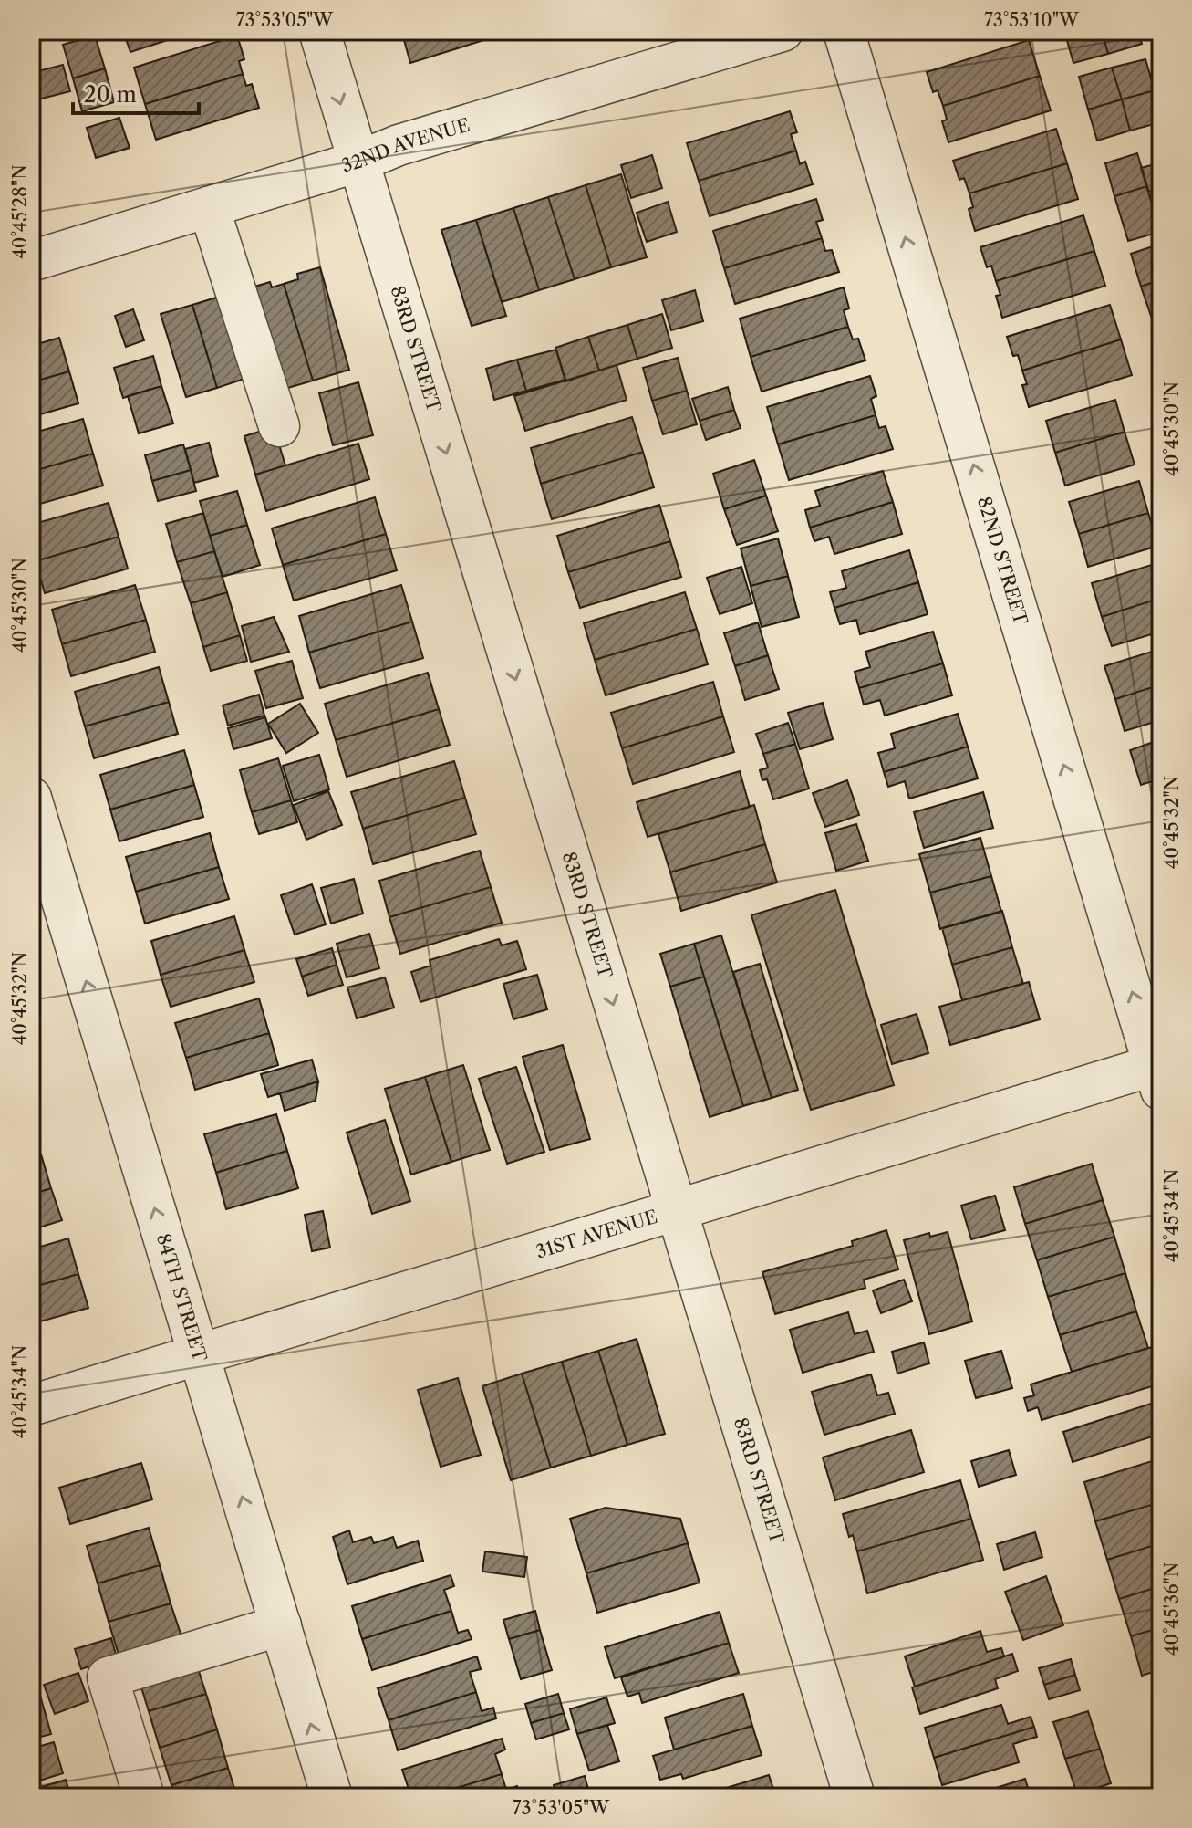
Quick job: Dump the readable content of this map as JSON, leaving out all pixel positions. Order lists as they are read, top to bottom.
{
  "streets": {
    "street": [
      "32ND AVENUE",
      "83RD STREET",
      "82ND STREET",
      "31ST AVENUE",
      "84TH STREET"
    ]
  },
  "crossings": [
    ["32ND AVENUE", "83RD STREET"],
    ["83RD STREET", "31ST AVENUE"],
    ["82ND STREET", "31ST AVENUE"],
    ["31ST AVENUE", "84TH STREET"]
  ],
  "one_way": ["83RD STREET", "82ND STREET", "84TH STREET"],
  "scale_bar": "20 m",
  "coordinates": [
    "73°53'05\"W",
    "73°53'10\"W",
    "40°45'28\"N",
    "40°45'30\"N",
    "40°45'32\"N",
    "40°45'34\"N",
    "40°45'36\"N"
  ]
}
